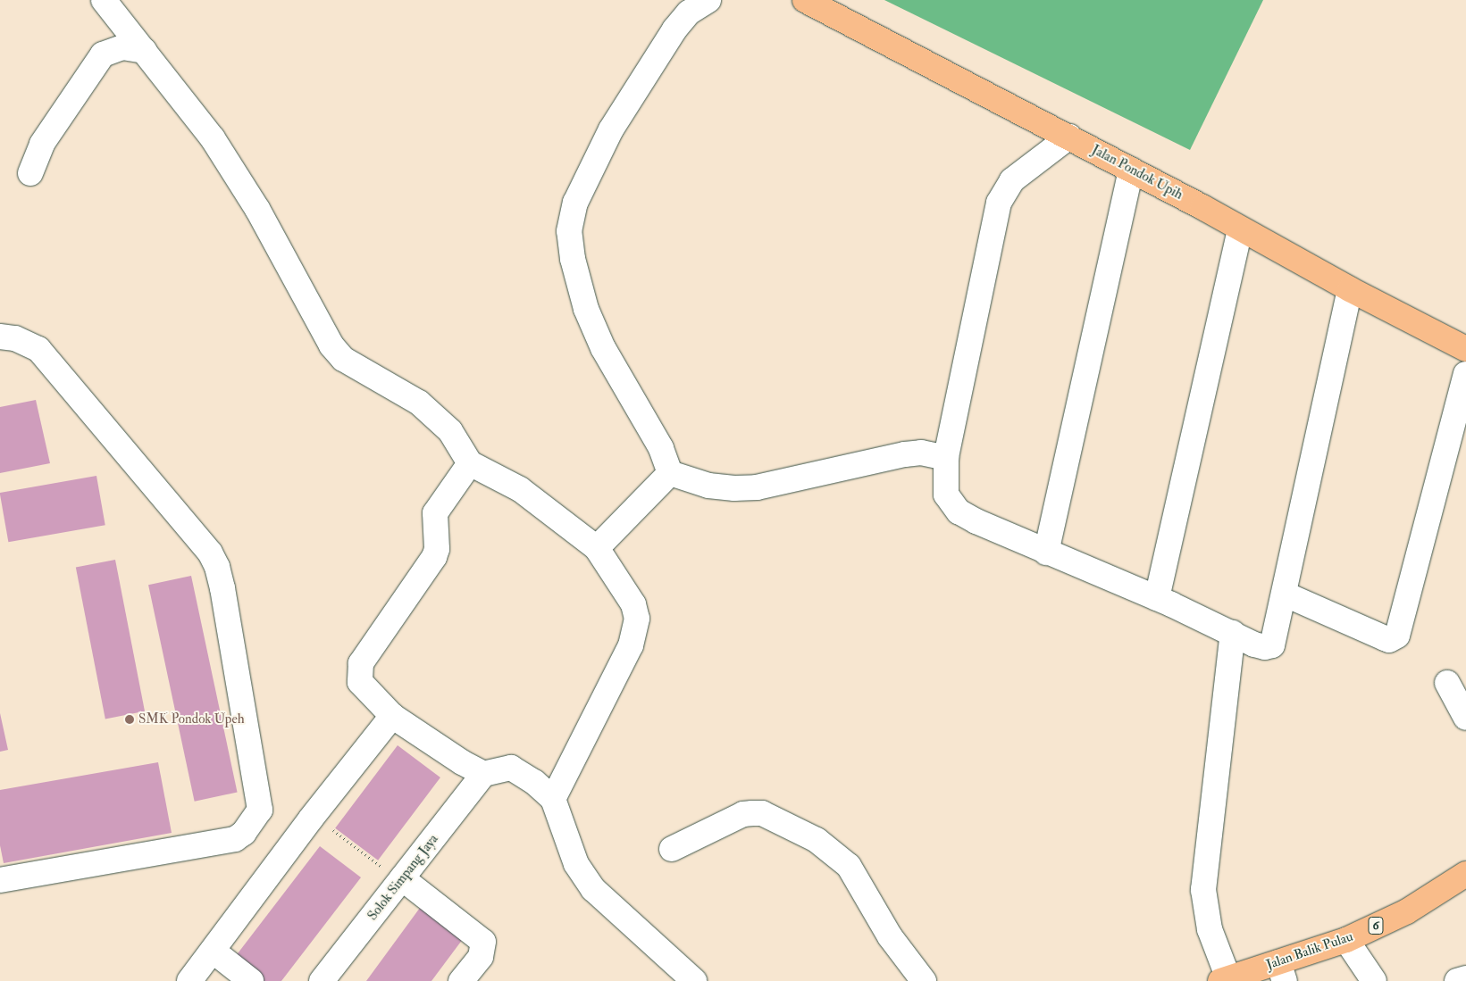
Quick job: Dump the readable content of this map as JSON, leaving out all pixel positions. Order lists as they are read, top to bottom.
{
  "streets": {
    "main road": ["Jalan Pondok Upih", "6", "Jalan Balik Pulau"],
    "street": ["Solok Simpang Jaya"]
  },
  "places": ["SMK Pondok Upeh"]
}
